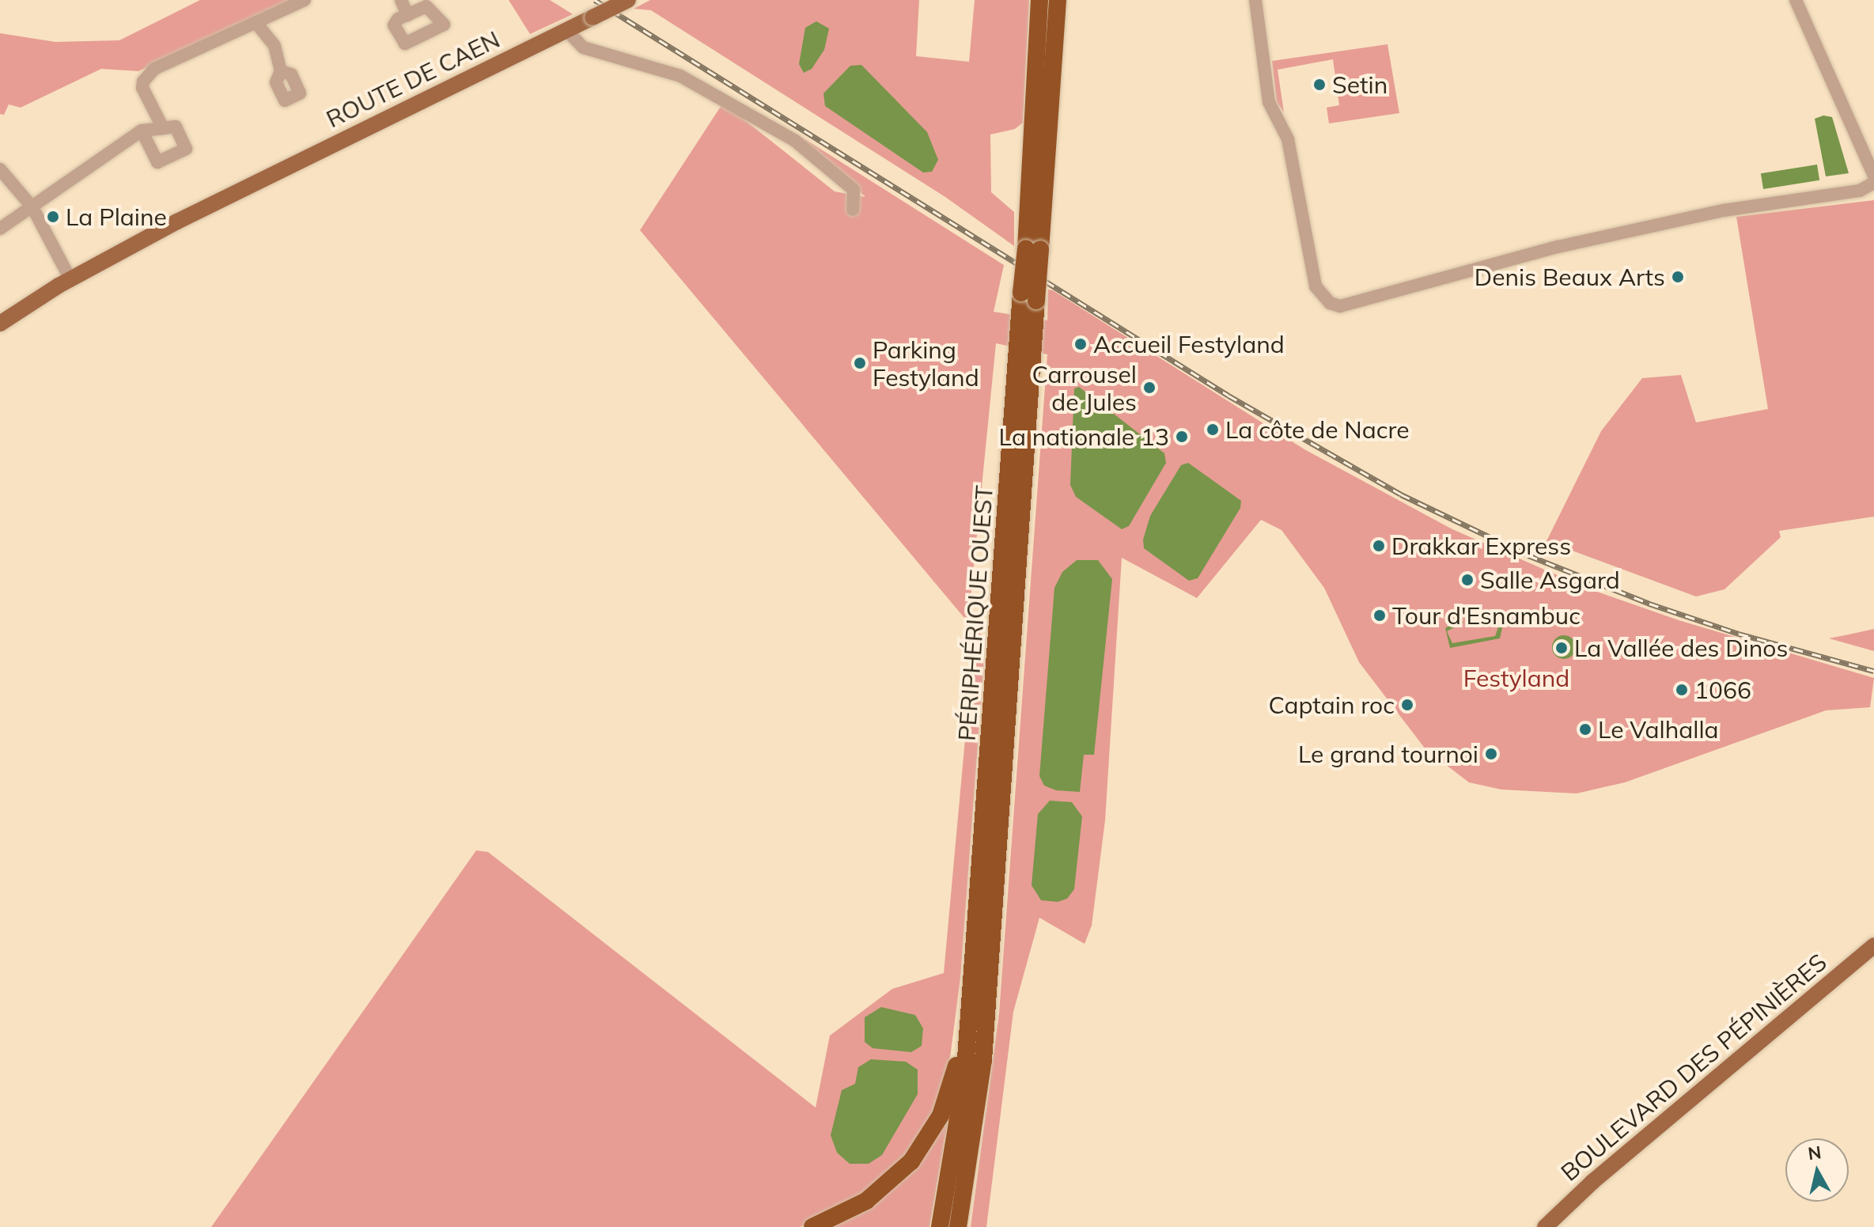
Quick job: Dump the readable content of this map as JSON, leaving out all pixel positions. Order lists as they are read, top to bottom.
{
  "streets": {
    "highway": ["PÉRIPHÉRIQUE OUEST"],
    "main road": ["ROUTE DE CAEN", "BOULEVARD DES PÉPINIÈRES"]
  },
  "parks": ["Festyland"],
  "places": [
    "Setin",
    "La Plaine",
    "Denis Beaux Arts",
    "Accueil Festyland",
    "Parking Festyland",
    "Carrousel de Jules",
    "La côte de Nacre",
    "La nationale 13",
    "Drakkar Express",
    "Salle Asgard",
    "Tour d'Esnambuc",
    "La Vallée des Dinos",
    "1066",
    "Captain roc",
    "Le Valhalla",
    "Le grand tournoi"
  ],
  "north": "top"
}
